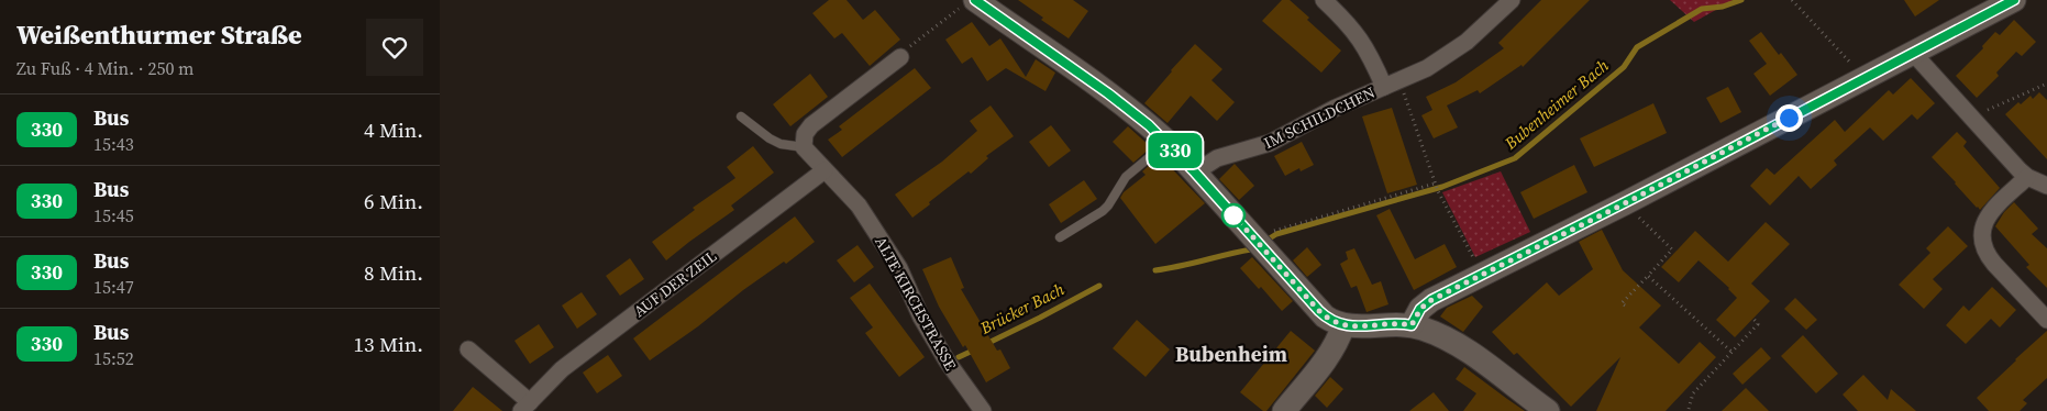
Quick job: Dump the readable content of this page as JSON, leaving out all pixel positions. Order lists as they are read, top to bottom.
{
  "streets": {
    "street": ["IM SCHILDCHEN", "AUF DER ZEIL", "ALTE KIRCHSTRASSE"]
  },
  "crossings": [
    ["AUF DER ZEIL", "ALTE KIRCHSTRASSE"]
  ],
  "districts": ["Bubenheim"],
  "water": ["Bubenheimer Bach", "Brücker Bach"],
  "lines": ["bus line 330"],
  "page": {
    "heading": ["Weißenthurmer Straße", "Zu Fuß · 4 Min. · 250 m"],
    "on_map": "330",
    "list": [
      {
        "mark": "330",
        "name": "Bus",
        "note": "15:43",
        "value": "4 Min."
      },
      {
        "mark": "330",
        "name": "Bus",
        "note": "15:45",
        "value": "6 Min."
      },
      {
        "mark": "330",
        "name": "Bus",
        "note": "15:47",
        "value": "8 Min."
      },
      {
        "mark": "330",
        "name": "Bus",
        "note": "15:52",
        "value": "13 Min."
      }
    ]
  }
}
